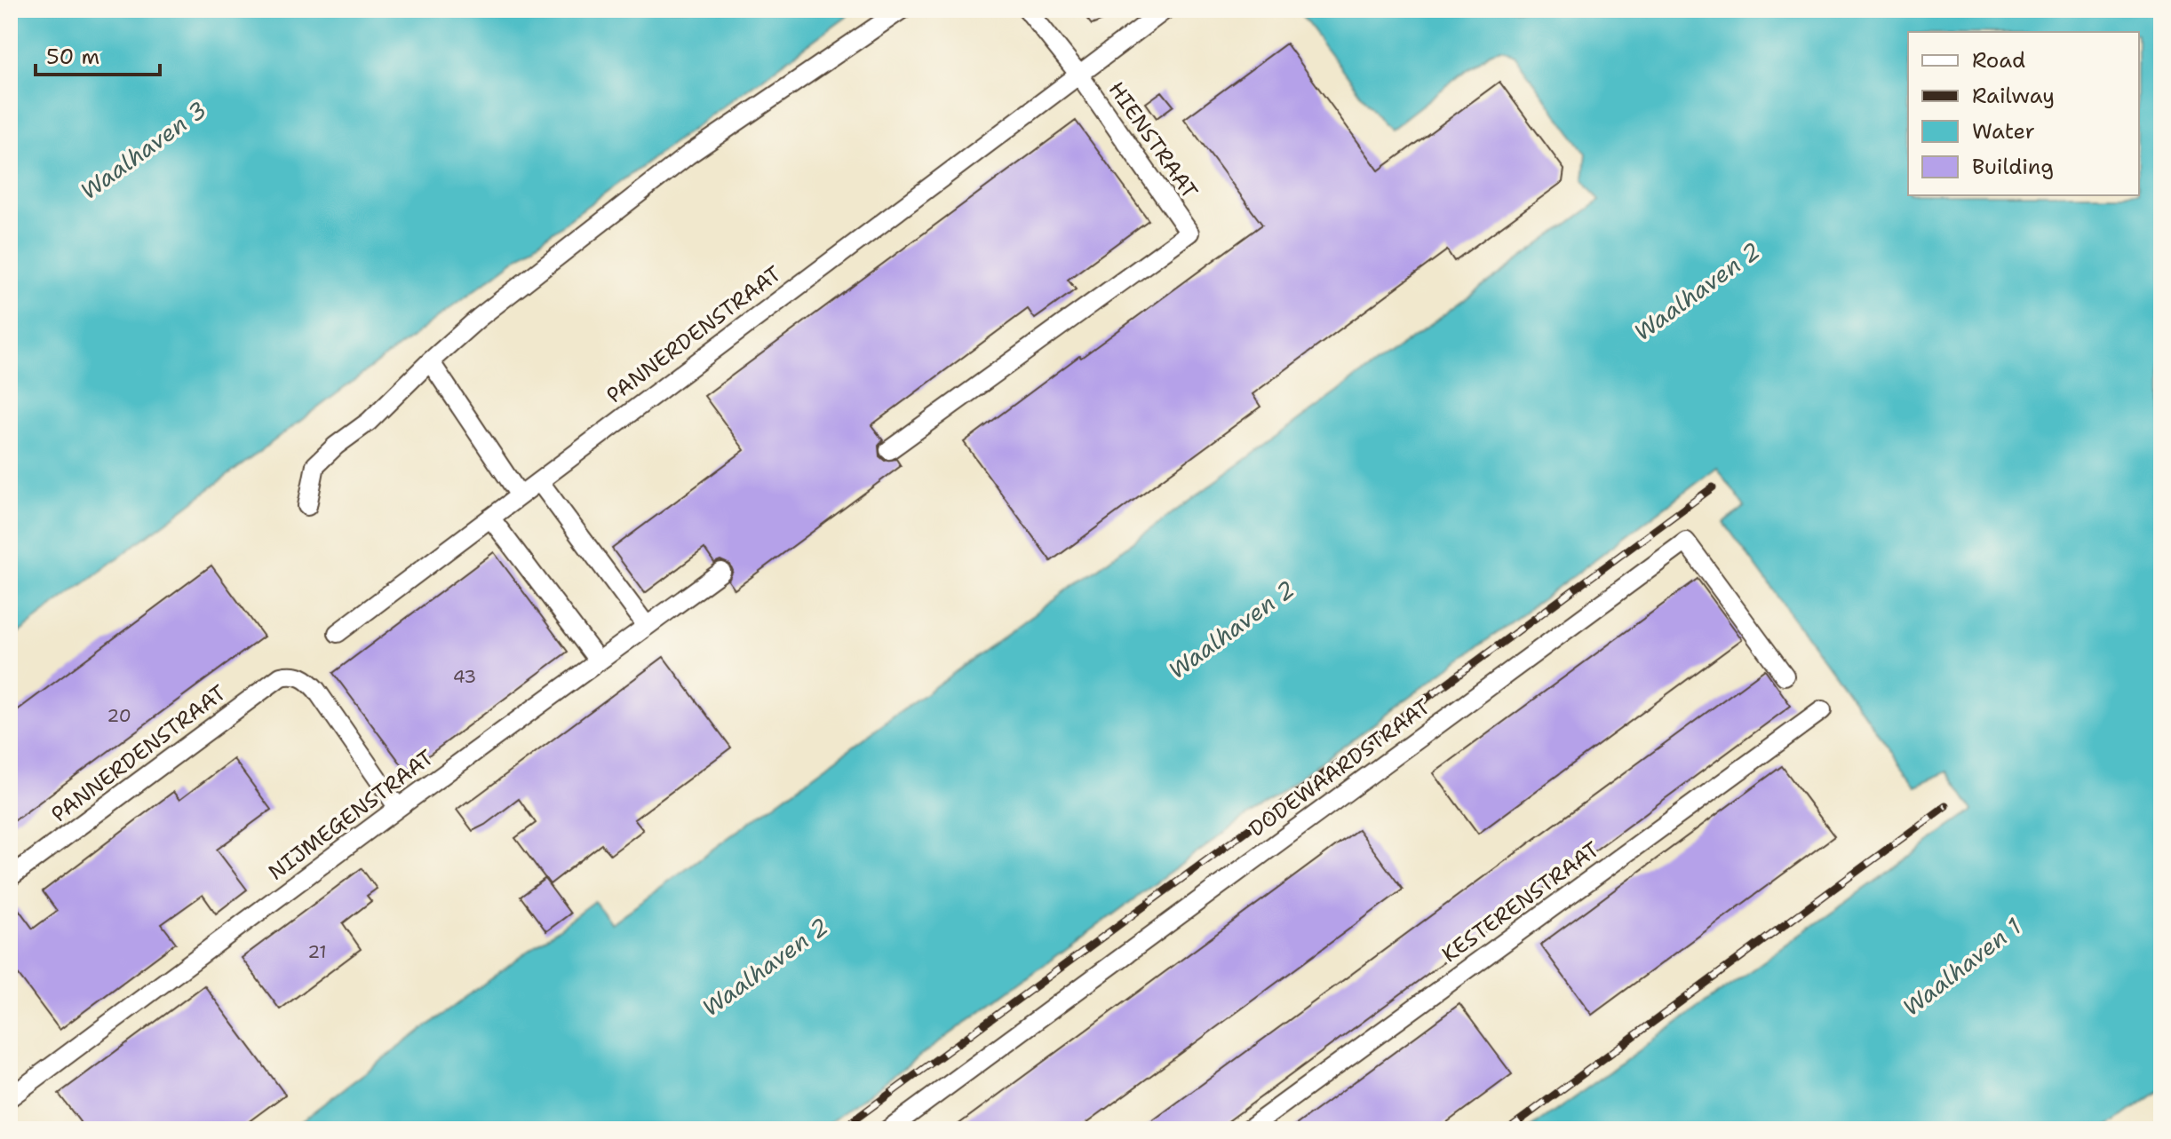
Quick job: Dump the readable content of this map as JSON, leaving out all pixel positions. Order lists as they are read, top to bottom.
{
  "streets": {
    "street": [
      "HIENSTRAAT",
      "PANNERDENSTRAAT",
      "DODEWAARDSTRAAT",
      "NIJMEGENSTRAAT",
      "KESTERENSTRAAT"
    ]
  },
  "crossings": [
    ["HIENSTRAAT", "PANNERDENSTRAAT"],
    ["PANNERDENSTRAAT", "NIJMEGENSTRAAT"]
  ],
  "water": ["Waalhaven 3", "Waalhaven 2", "Waalhaven 1"],
  "house_numbers": ["43", "20", "21"],
  "legend": [
    "Road",
    "Railway",
    "Water",
    "Building"
  ],
  "scale_bar": "50 m"
}
